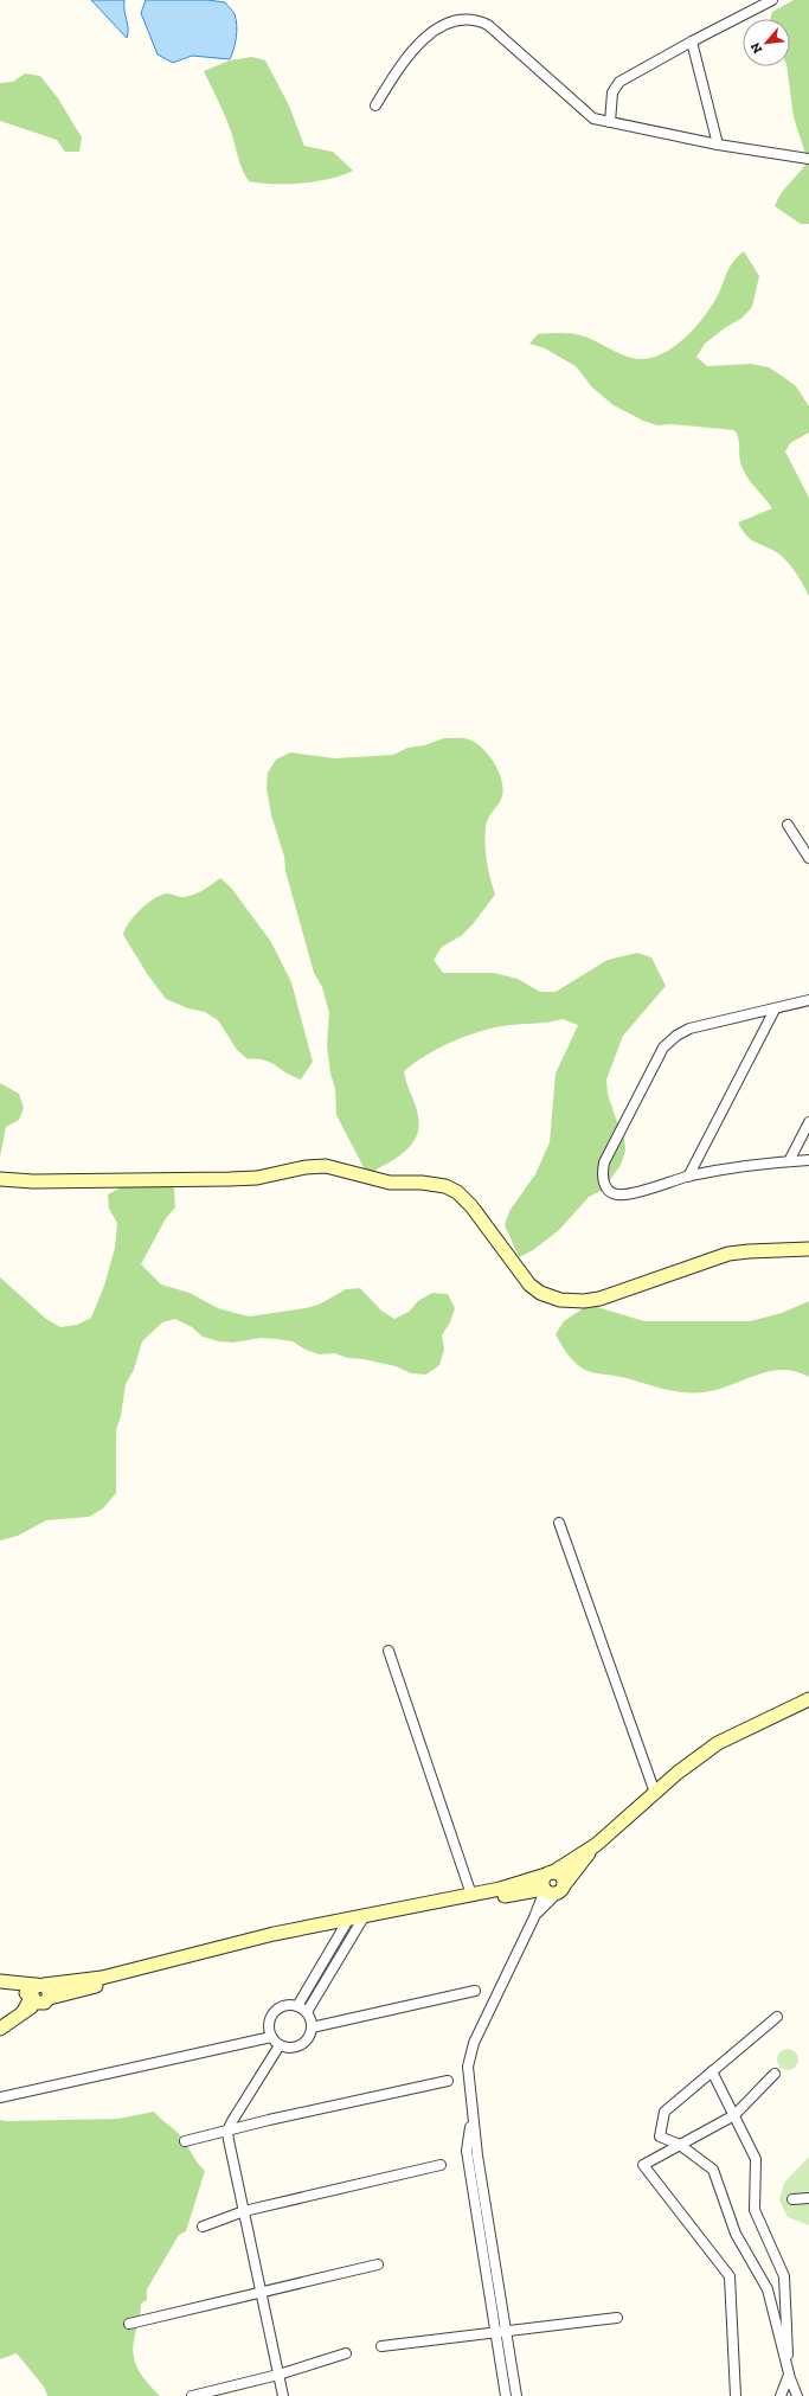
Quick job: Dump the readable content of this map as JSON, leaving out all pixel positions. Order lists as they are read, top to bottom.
{
  "north": "bottom left"
}
